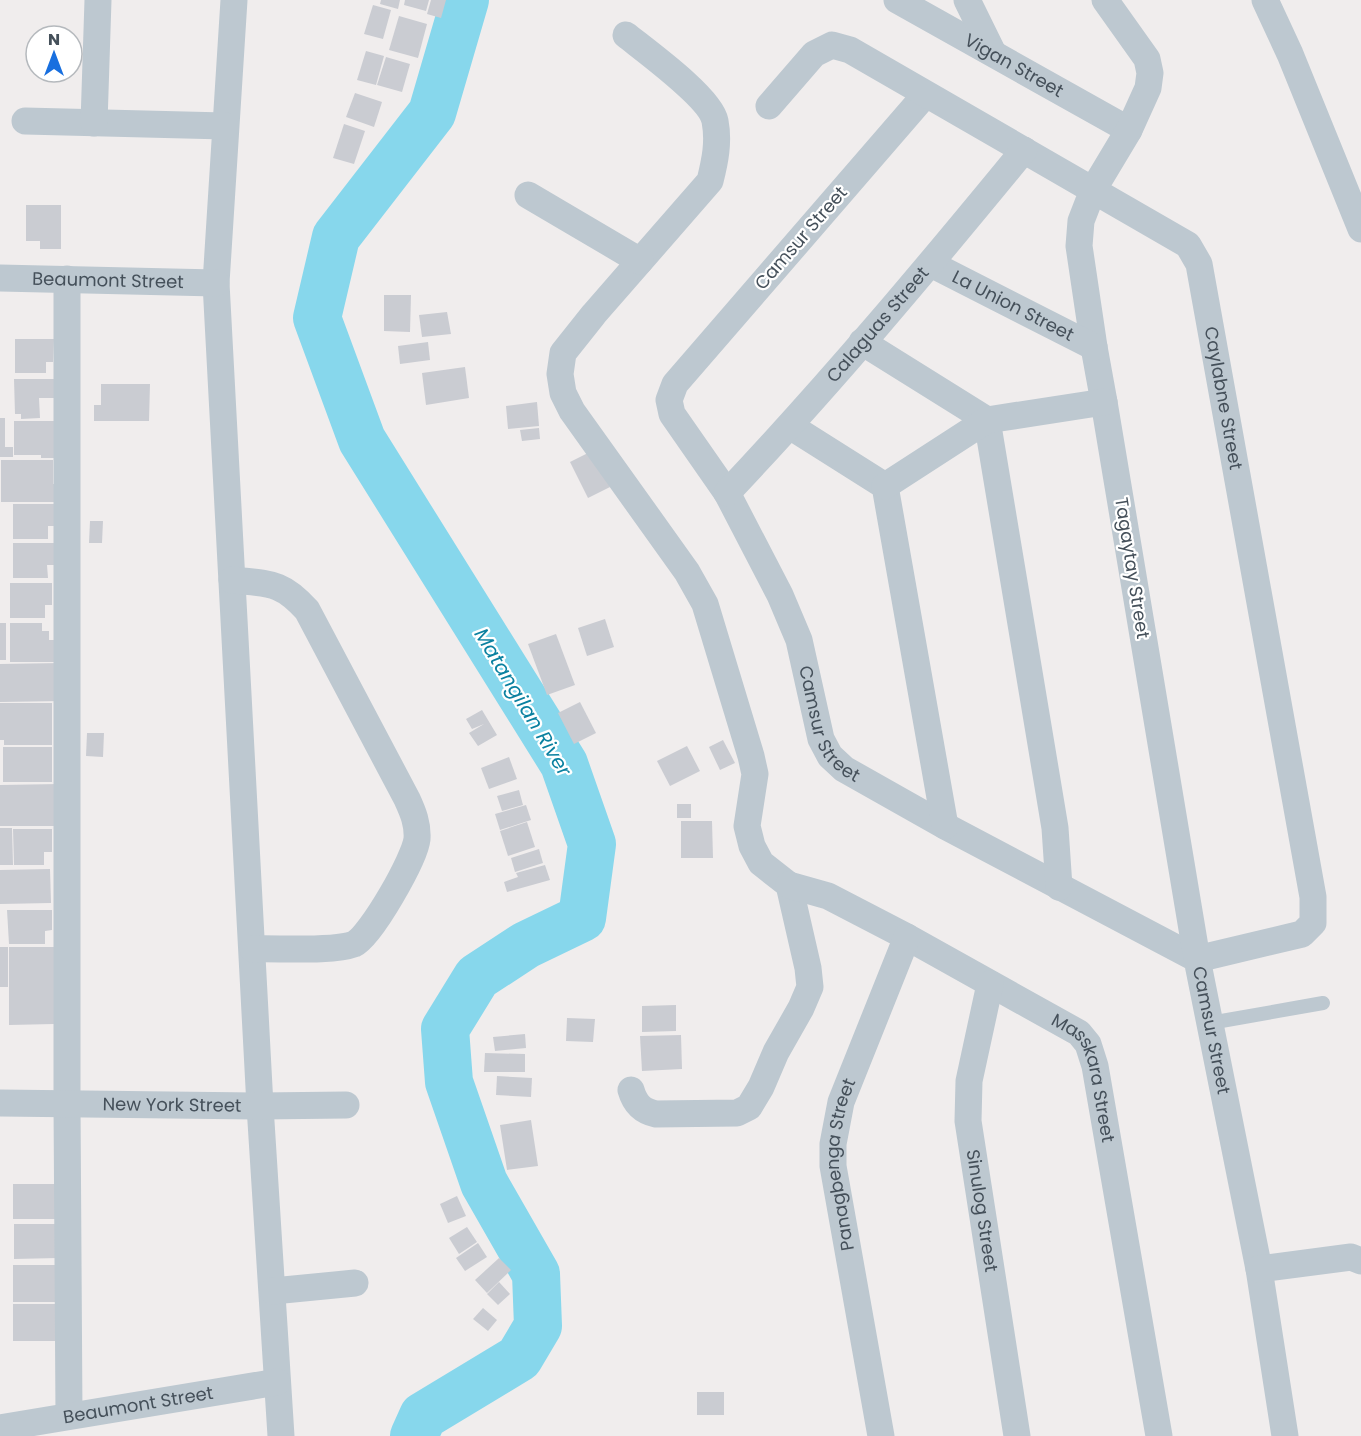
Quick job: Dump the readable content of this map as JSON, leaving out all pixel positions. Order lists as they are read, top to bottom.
{
  "streets": {
    "street": [
      "Vigan Street",
      "Camsur Street",
      "Beaumont Street",
      "La Union Street",
      "Calaguas Street",
      "Caylabne Street",
      "Tagaytay Street",
      "Masskara Street",
      "New York Street",
      "Panagbenga Street",
      "Sinulog Street"
    ]
  },
  "crossings": [
    ["Vigan Street", "Tagaytay Street"],
    ["Camsur Street", "Calaguas Street"],
    ["Camsur Street", "Caylabne Street"],
    ["Camsur Street", "Tagaytay Street"],
    ["La Union Street", "Calaguas Street"],
    ["La Union Street", "Tagaytay Street"],
    ["Calaguas Street", "Caylabne Street"],
    ["Caylabne Street", "Tagaytay Street"],
    ["Masskara Street", "Panagbenga Street"],
    ["Masskara Street", "Sinulog Street"]
  ],
  "water": ["Matangilan River"],
  "north": "top"
}
